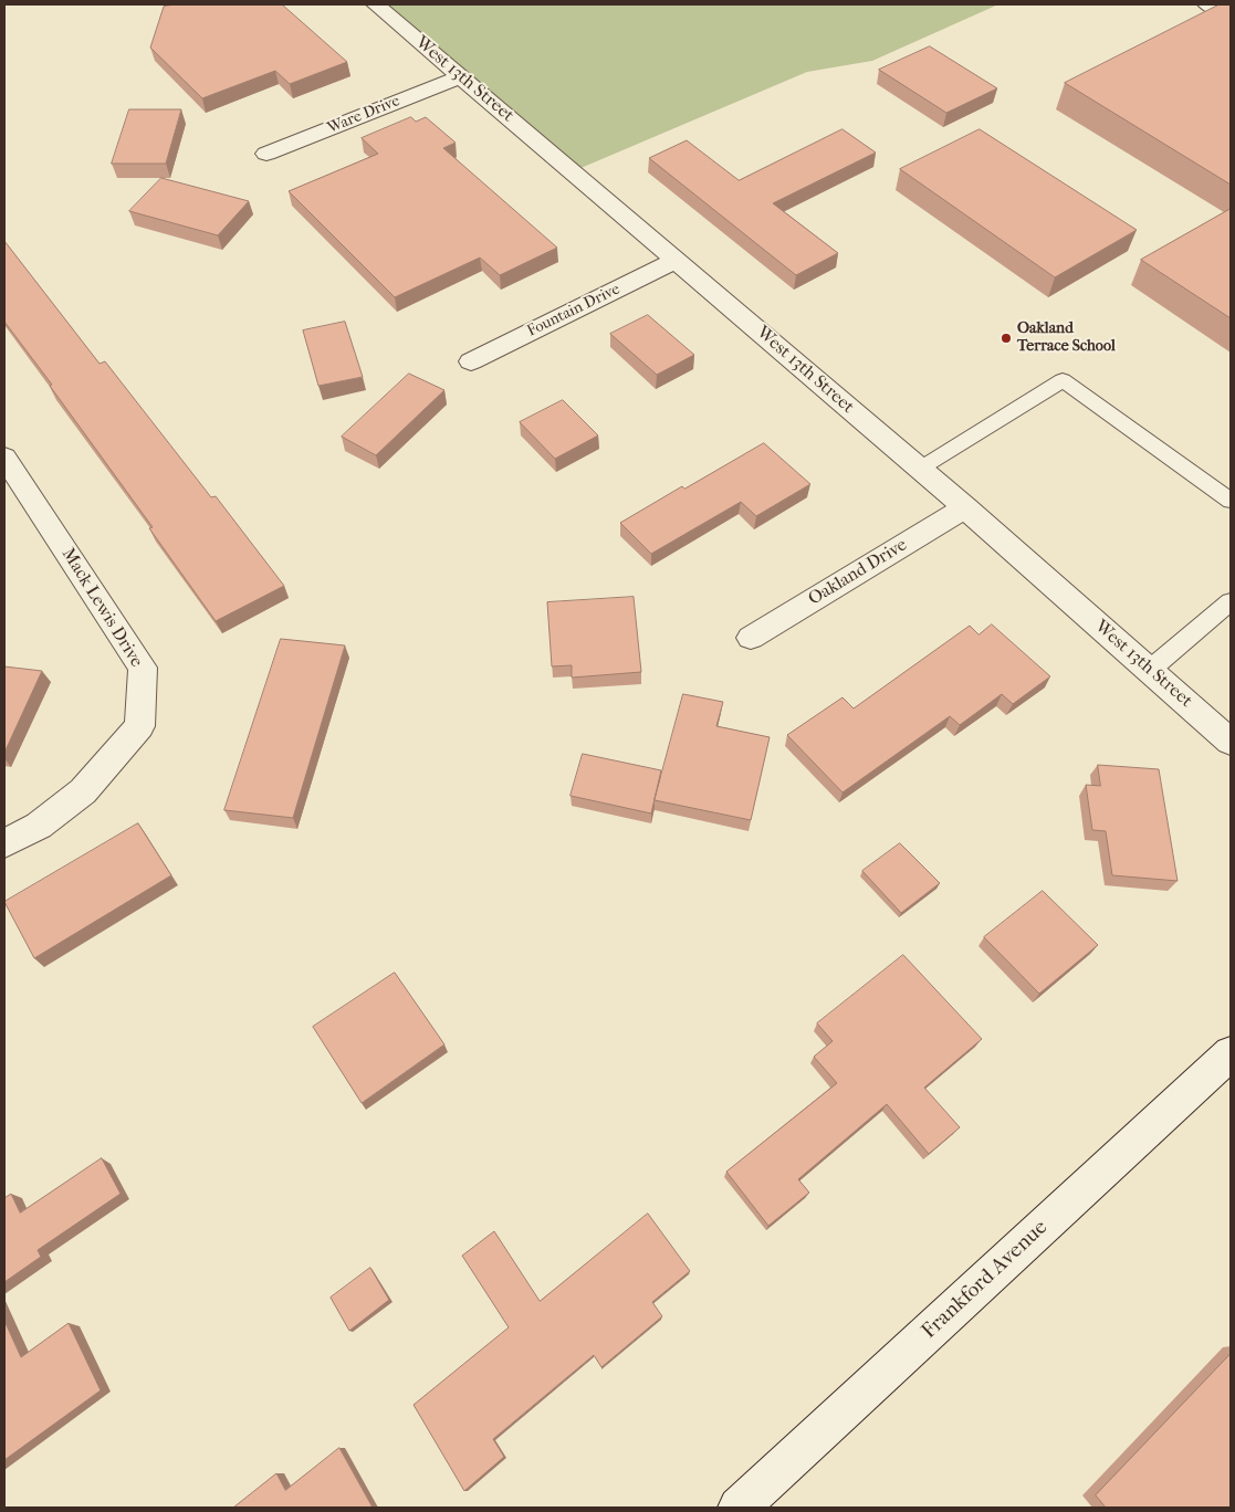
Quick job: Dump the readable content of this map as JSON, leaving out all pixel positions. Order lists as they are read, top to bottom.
{
  "streets": {
    "street": [
      "West 13th Street",
      "Ware Drive",
      "Fountain Drive",
      "Oakland Drive",
      "Mack Lewis Drive",
      "Frankford Avenue"
    ]
  },
  "crossings": [
    ["West 13th Street", "Ware Drive"],
    ["West 13th Street", "Fountain Drive"],
    ["West 13th Street", "Oakland Drive"]
  ],
  "places": ["Oakland Terrace School"]
}
